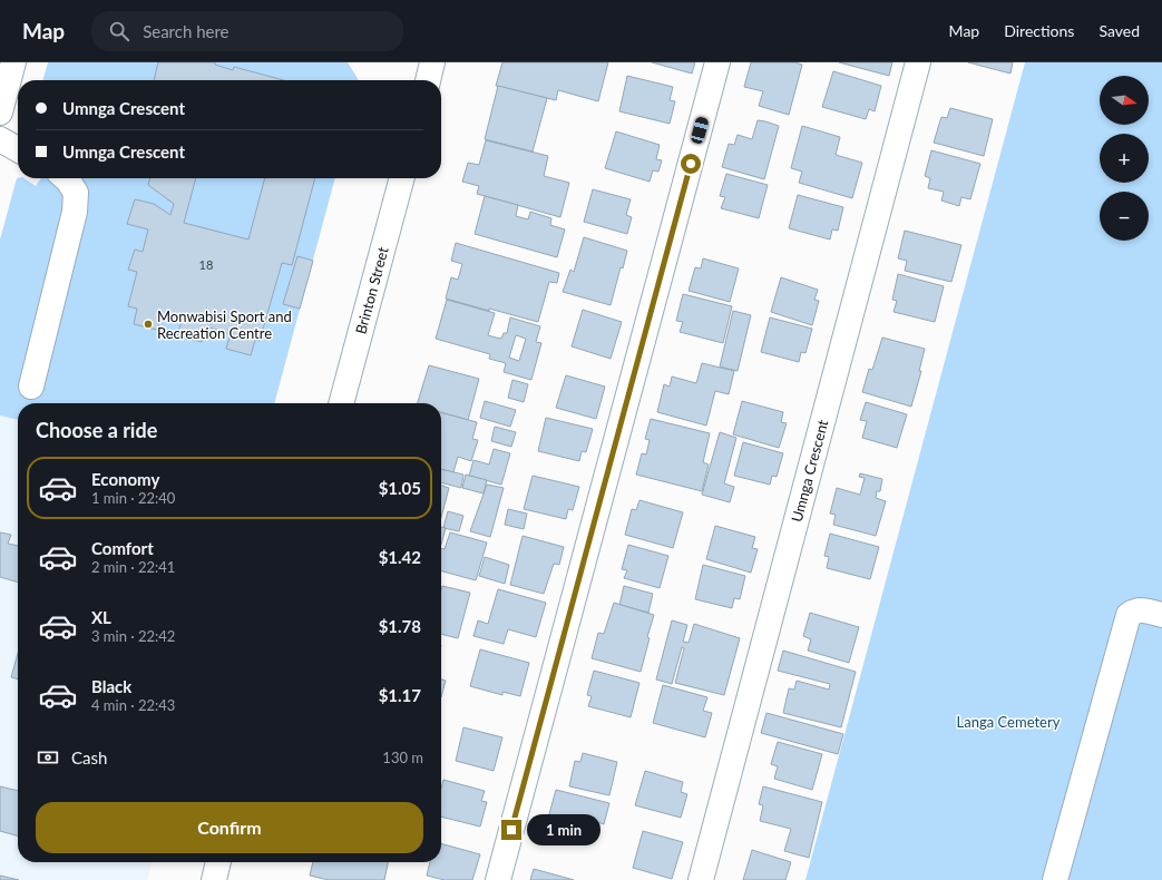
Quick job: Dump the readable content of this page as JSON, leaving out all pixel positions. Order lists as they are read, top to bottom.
{
  "streets": {
    "street": ["Brinton Street", "Umnga Crescent"]
  },
  "parks": ["Langa Cemetery"],
  "places": ["Monwabisi Sport and Recreation Centre"],
  "house_numbers": ["18"],
  "north": "right",
  "page": {
    "header": "Map",
    "search": "Search here",
    "nav": ["Map", "Directions", "Saved"],
    "map_buttons": ["+", "−"],
    "banner": ["Umnga Crescent", "Umnga Crescent"],
    "heading": "Choose a ride",
    "list": [
      {
        "name": "Economy",
        "note": "1 min · 22:40",
        "value": "$1.05"
      },
      {
        "name": "Comfort",
        "note": "2 min · 22:41",
        "value": "$1.42"
      },
      {
        "name": "XL",
        "note": "3 min · 22:42",
        "value": "$1.78"
      },
      {
        "name": "Black",
        "note": "4 min · 22:43",
        "value": "$1.17"
      }
    ],
    "pay": ["Cash", "130 m"],
    "buttons": "Confirm",
    "bubble": "1 min"
  }
}
